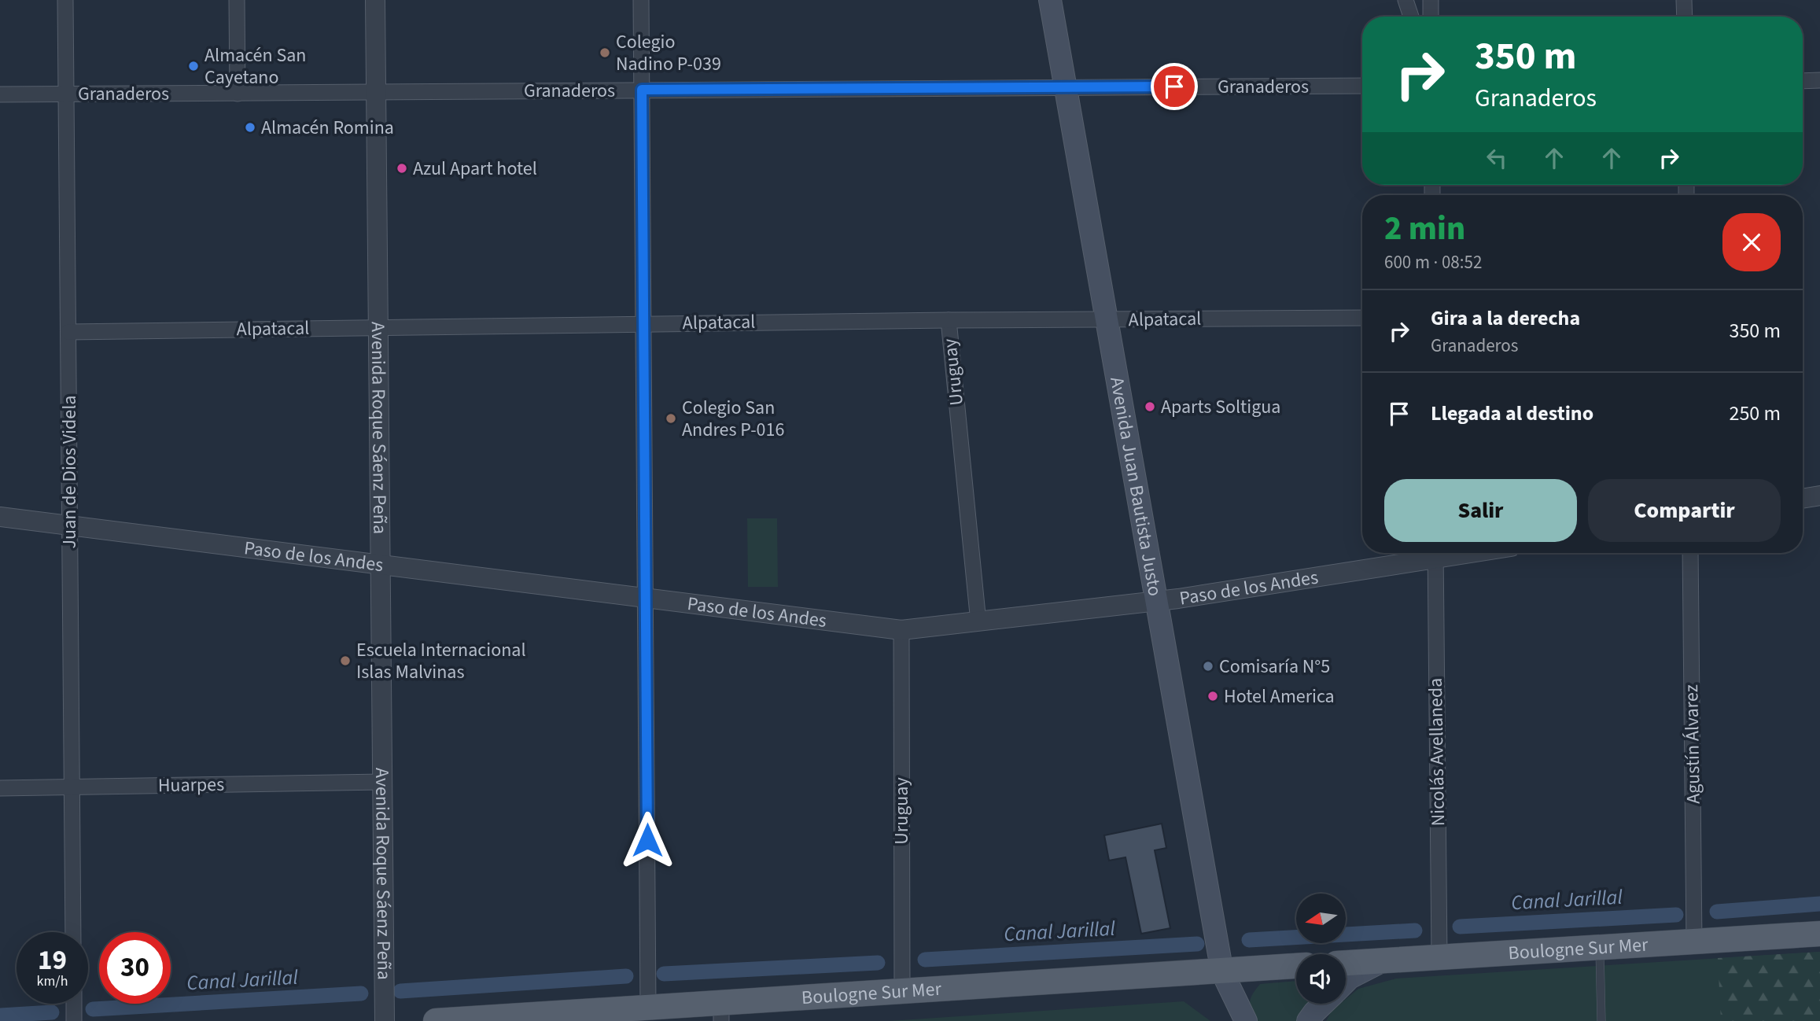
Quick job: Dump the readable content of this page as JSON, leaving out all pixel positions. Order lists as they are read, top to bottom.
{
  "streets": {
    "main road": ["Avenida Juan Bautista Justo", "Boulogne Sur Mer"],
    "street": [
      "Granaderos",
      "Alpatacal",
      "Uruguay",
      "Avenida Roque Sáenz Peña",
      "Juan de Dios Videla",
      "Paso de los Andes",
      "Agustín Álvarez",
      "Nicolás Avellaneda",
      "Huarpes"
    ]
  },
  "crossings": [
    ["Granaderos", "Avenida Roque Sáenz Peña"],
    ["Granaderos", "Juan de Dios Videla"],
    ["Granaderos", "Avenida Juan Bautista Justo"],
    ["Alpatacal", "Uruguay"],
    ["Alpatacal", "Avenida Roque Sáenz Peña"],
    ["Alpatacal", "Juan de Dios Videla"],
    ["Alpatacal", "Avenida Juan Bautista Justo"],
    ["Uruguay", "Paso de los Andes"],
    ["Uruguay", "Boulogne Sur Mer"],
    ["Avenida Roque Sáenz Peña", "Paso de los Andes"],
    ["Avenida Roque Sáenz Peña", "Huarpes"],
    ["Juan de Dios Videla", "Paso de los Andes"],
    ["Juan de Dios Videla", "Huarpes"],
    ["Avenida Juan Bautista Justo", "Paso de los Andes"],
    ["Avenida Juan Bautista Justo", "Boulogne Sur Mer"],
    ["Paso de los Andes", "Nicolás Avellaneda"],
    ["Agustín Álvarez", "Boulogne Sur Mer"],
    ["Nicolás Avellaneda", "Boulogne Sur Mer"]
  ],
  "water": ["Canal Jarillal"],
  "places": [
    "Colegio Nadino P-039",
    "Almacén San Cayetano",
    "Almacén Romina",
    "Azul Apart hotel",
    "Aparts Soltigua",
    "Colegio San Andres P-016",
    "Escuela Internacional Islas Malvinas",
    "Comisaría N°5",
    "Hotel America"
  ],
  "north": "left",
  "page": {
    "turn": ["350 m", "Granaderos"],
    "heading": ["2 min", "600 m · 08:52"],
    "list": [
      {
        "name": "Gira a la derecha",
        "note": "Granaderos",
        "value": "350 m"
      },
      {
        "name": "Llegada al destino",
        "value": "250 m"
      }
    ],
    "buttons": ["Salir", "Compartir"],
    "speed": "19 km/h",
    "limit": "30"
  }
}
